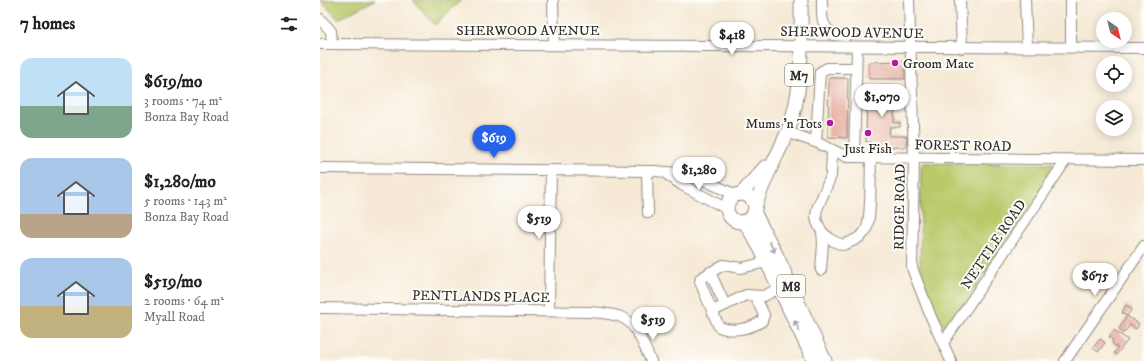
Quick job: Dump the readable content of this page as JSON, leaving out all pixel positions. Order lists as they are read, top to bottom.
{
  "streets": {
    "main road": ["M7", "M8"],
    "street": [
      "SHERWOOD AVENUE",
      "FOREST ROAD",
      "RIDGE ROAD",
      "NETTLE ROAD",
      "PENTLANDS PLACE"
    ]
  },
  "crossings": [
    ["SHERWOOD AVENUE", "M7"],
    ["SHERWOOD AVENUE", "RIDGE ROAD"],
    ["M7", "FOREST ROAD"],
    ["FOREST ROAD", "RIDGE ROAD"],
    ["FOREST ROAD", "NETTLE ROAD"],
    ["RIDGE ROAD", "NETTLE ROAD"]
  ],
  "places": ["Groom Mate", "Mums 'n Tots", "Just Fish"],
  "north": "bottom right",
  "page": {
    "heading": "7 homes",
    "price": [
      "$418",
      "$1,070",
      "$619",
      "$1,280",
      "$519",
      "$675",
      "$519"
    ],
    "list": [
      {
        "name": "$619/mo",
        "note": "3 rooms · 74 m² · Bonza Bay Road"
      },
      {
        "name": "$1,280/mo",
        "note": "5 rooms · 143 m² · Bonza Bay Road"
      },
      {
        "name": "$519/mo",
        "note": "2 rooms · 64 m² · Myall Road"
      }
    ]
  }
}
